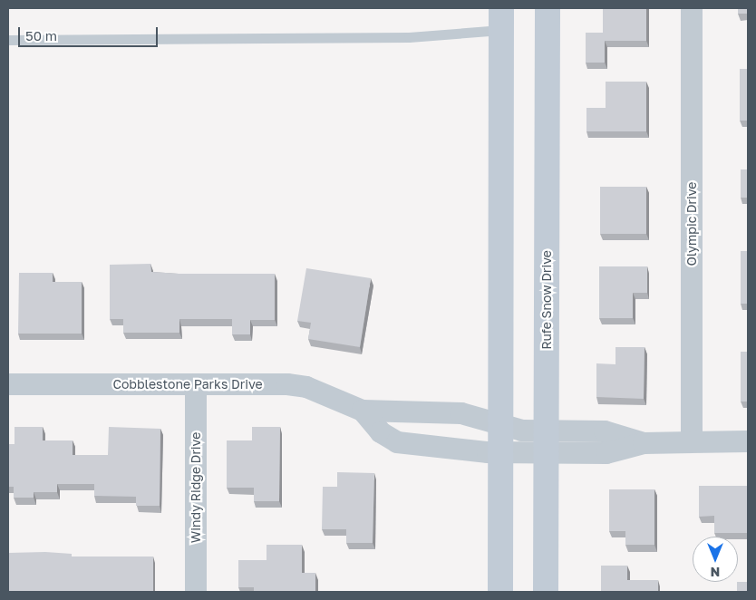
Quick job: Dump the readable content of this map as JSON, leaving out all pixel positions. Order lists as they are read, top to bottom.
{
  "streets": {
    "main road": ["Rufe Snow Drive"],
    "street": ["Olympic Drive", "Cobblestone Parks Drive", "Windy Ridge Drive"]
  },
  "crossings": [
    ["Rufe Snow Drive", "Cobblestone Parks Drive"],
    ["Cobblestone Parks Drive", "Windy Ridge Drive"]
  ],
  "scale_bar": "50 m",
  "north": "bottom"
}
